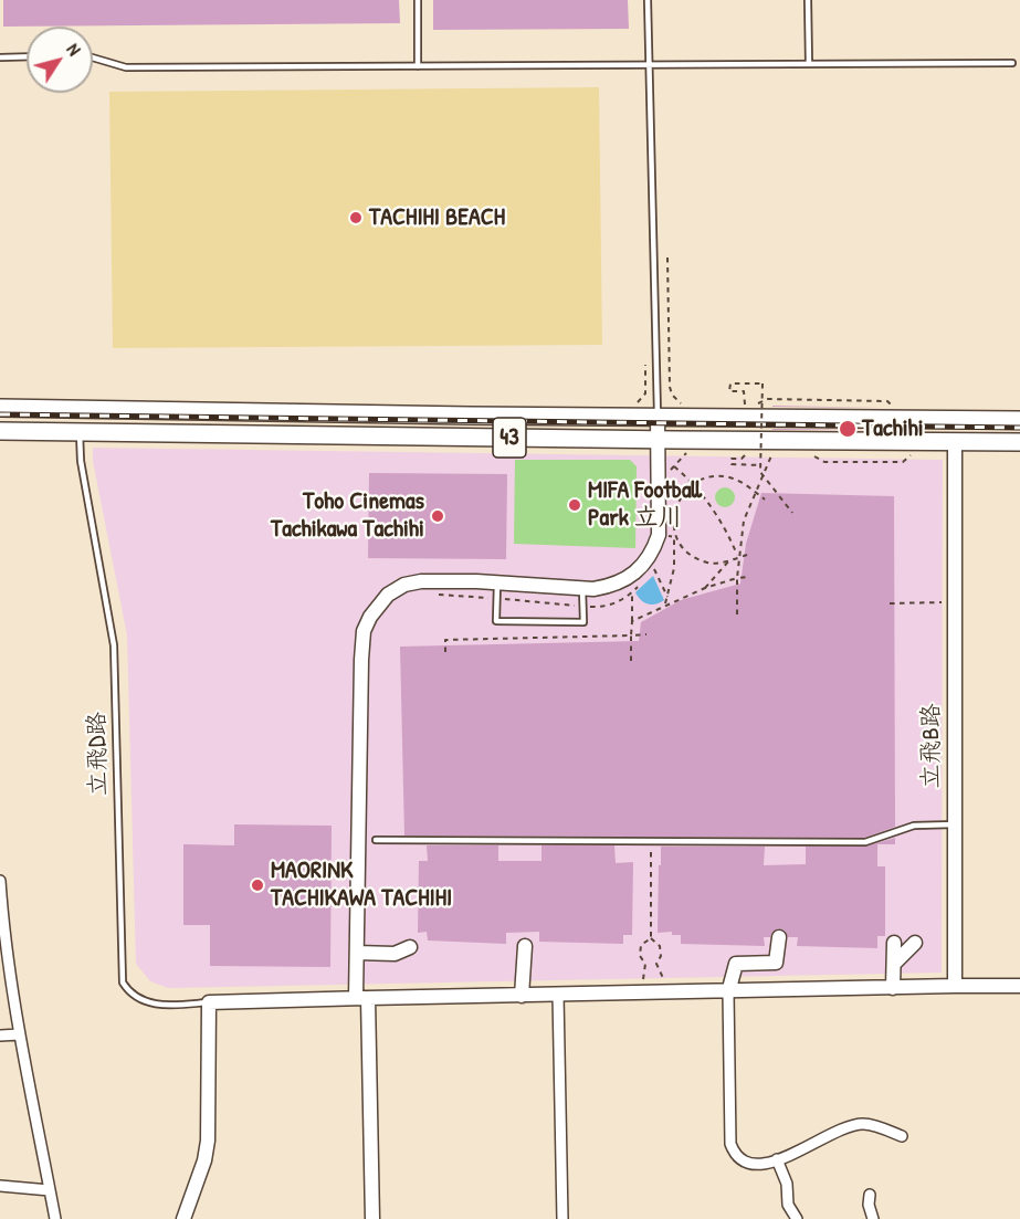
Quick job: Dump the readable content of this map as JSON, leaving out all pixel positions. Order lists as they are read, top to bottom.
{
  "streets": {
    "main road": ["43"],
    "street": ["立飛B路"],
    "lane": ["立飛D路"]
  },
  "crossings": [
    ["43", "立飛B路"],
    ["43", "立飛D路"]
  ],
  "places": [
    "TACHIHI BEACH",
    "Tachihi",
    "MIFA Football Park 立川",
    "Toho Cinemas Tachikawa Tachihi",
    "MAORINK TACHIKAWA TACHIHI"
  ],
  "north": "top right"
}
